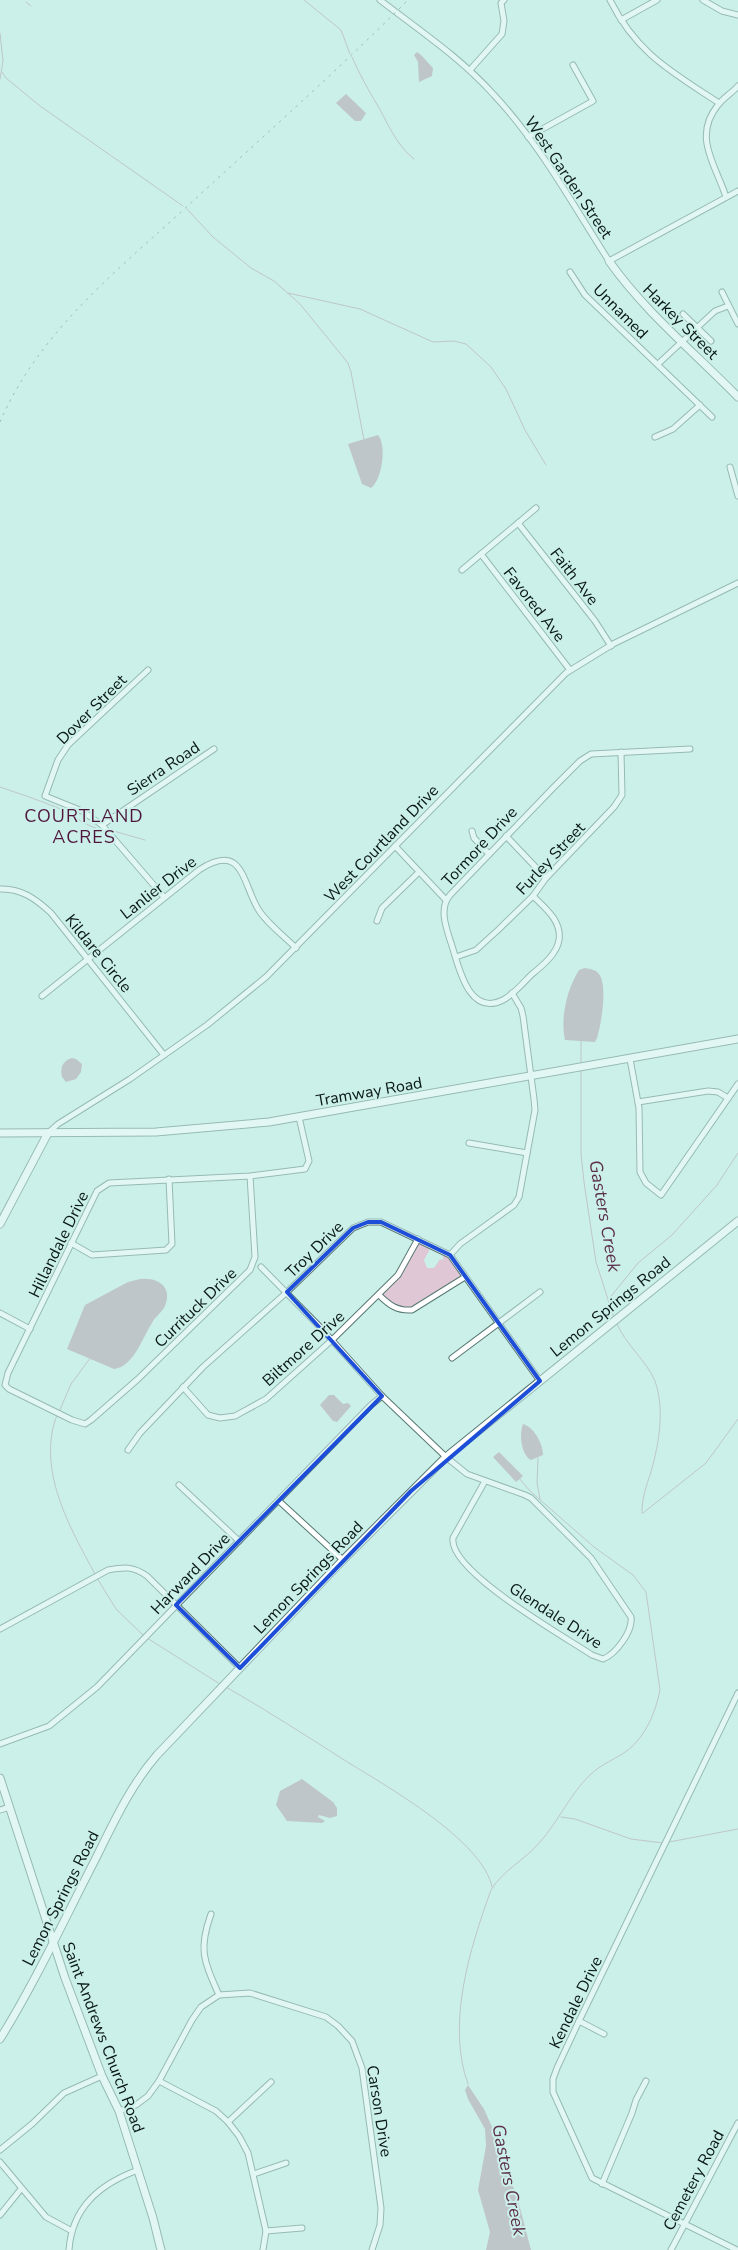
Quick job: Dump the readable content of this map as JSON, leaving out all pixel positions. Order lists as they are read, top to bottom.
{
  "streets": {
    "street": [
      "West Garden Street",
      "Unnamed",
      "Harkey Street",
      "Faith Ave",
      "Favored Ave",
      "Dover Street",
      "Sierra Road",
      "West Courtland Drive",
      "Tormore Drive",
      "Furley Street",
      "Lanlier Drive",
      "Kildare Circle",
      "Tramway Road",
      "Hillandale Drive",
      "Troy Drive",
      "Lemon Springs Road",
      "Currituck Drive",
      "Biltmore Drive",
      "Harward Drive",
      "Glendale Drive",
      "Kendale Drive",
      "Saint Andrews Church Road",
      "Carson Drive",
      "Cemetery Road"
    ]
  },
  "crossings": [
    ["West Garden Street", "Harkey Street"],
    ["Faith Ave", "West Courtland Drive"],
    ["Favored Ave", "West Courtland Drive"],
    ["Dover Street", "Sierra Road"],
    ["West Courtland Drive", "Lanlier Drive"],
    ["West Courtland Drive", "Kildare Circle"],
    ["West Courtland Drive", "Tramway Road"],
    ["Tormore Drive", "Furley Street"],
    ["Lanlier Drive", "Kildare Circle"],
    ["Tramway Road", "Hillandale Drive"],
    ["Hillandale Drive", "Currituck Drive"],
    ["Troy Drive", "Lemon Springs Road"],
    ["Troy Drive", "Biltmore Drive"],
    ["Troy Drive", "Glendale Drive"],
    ["Lemon Springs Road", "Glendale Drive"],
    ["Lemon Springs Road", "Saint Andrews Church Road"],
    ["Biltmore Drive", "Glendale Drive"],
    ["Harward Drive", "Glendale Drive"],
    ["Kendale Drive", "Cemetery Road"]
  ],
  "districts": ["COURTLAND ACRES"],
  "water": ["Gasters Creek"]
}
